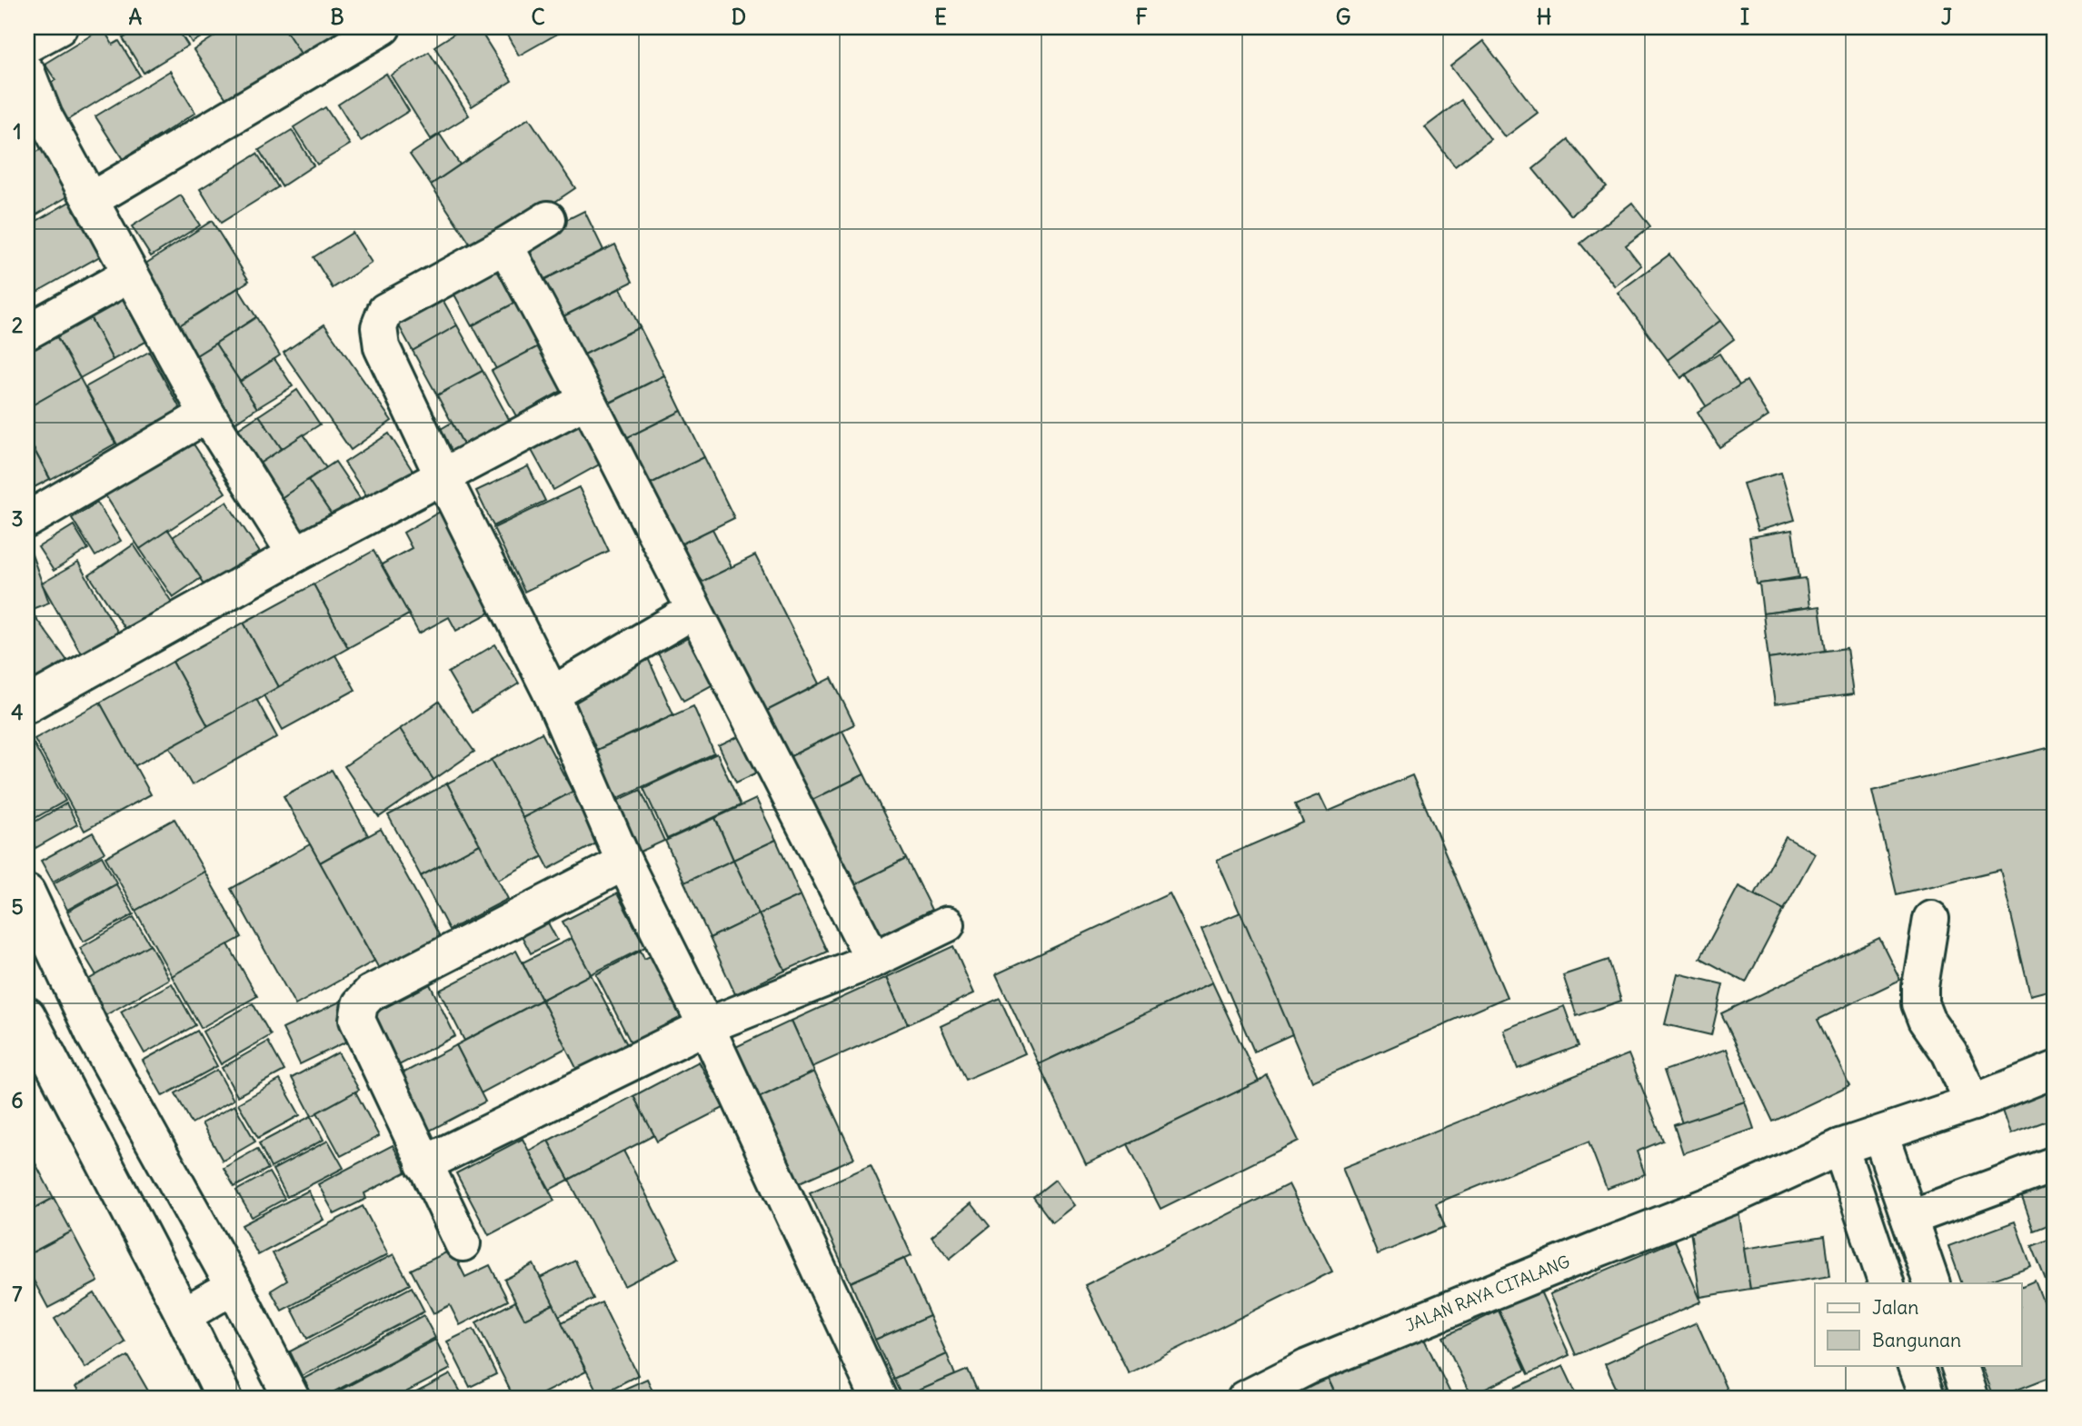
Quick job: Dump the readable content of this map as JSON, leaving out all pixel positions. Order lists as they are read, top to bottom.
{
  "streets": {
    "street": ["JALAN RAYA CITALANG"]
  },
  "legend": ["Jalan", "Bangunan"],
  "grid": {
    "columns": [
      "A",
      "B",
      "C",
      "D",
      "E",
      "F",
      "G",
      "H",
      "I",
      "J"
    ],
    "rows": [
      "1",
      "2",
      "3",
      "4",
      "5",
      "6",
      "7"
    ]
  }
}
